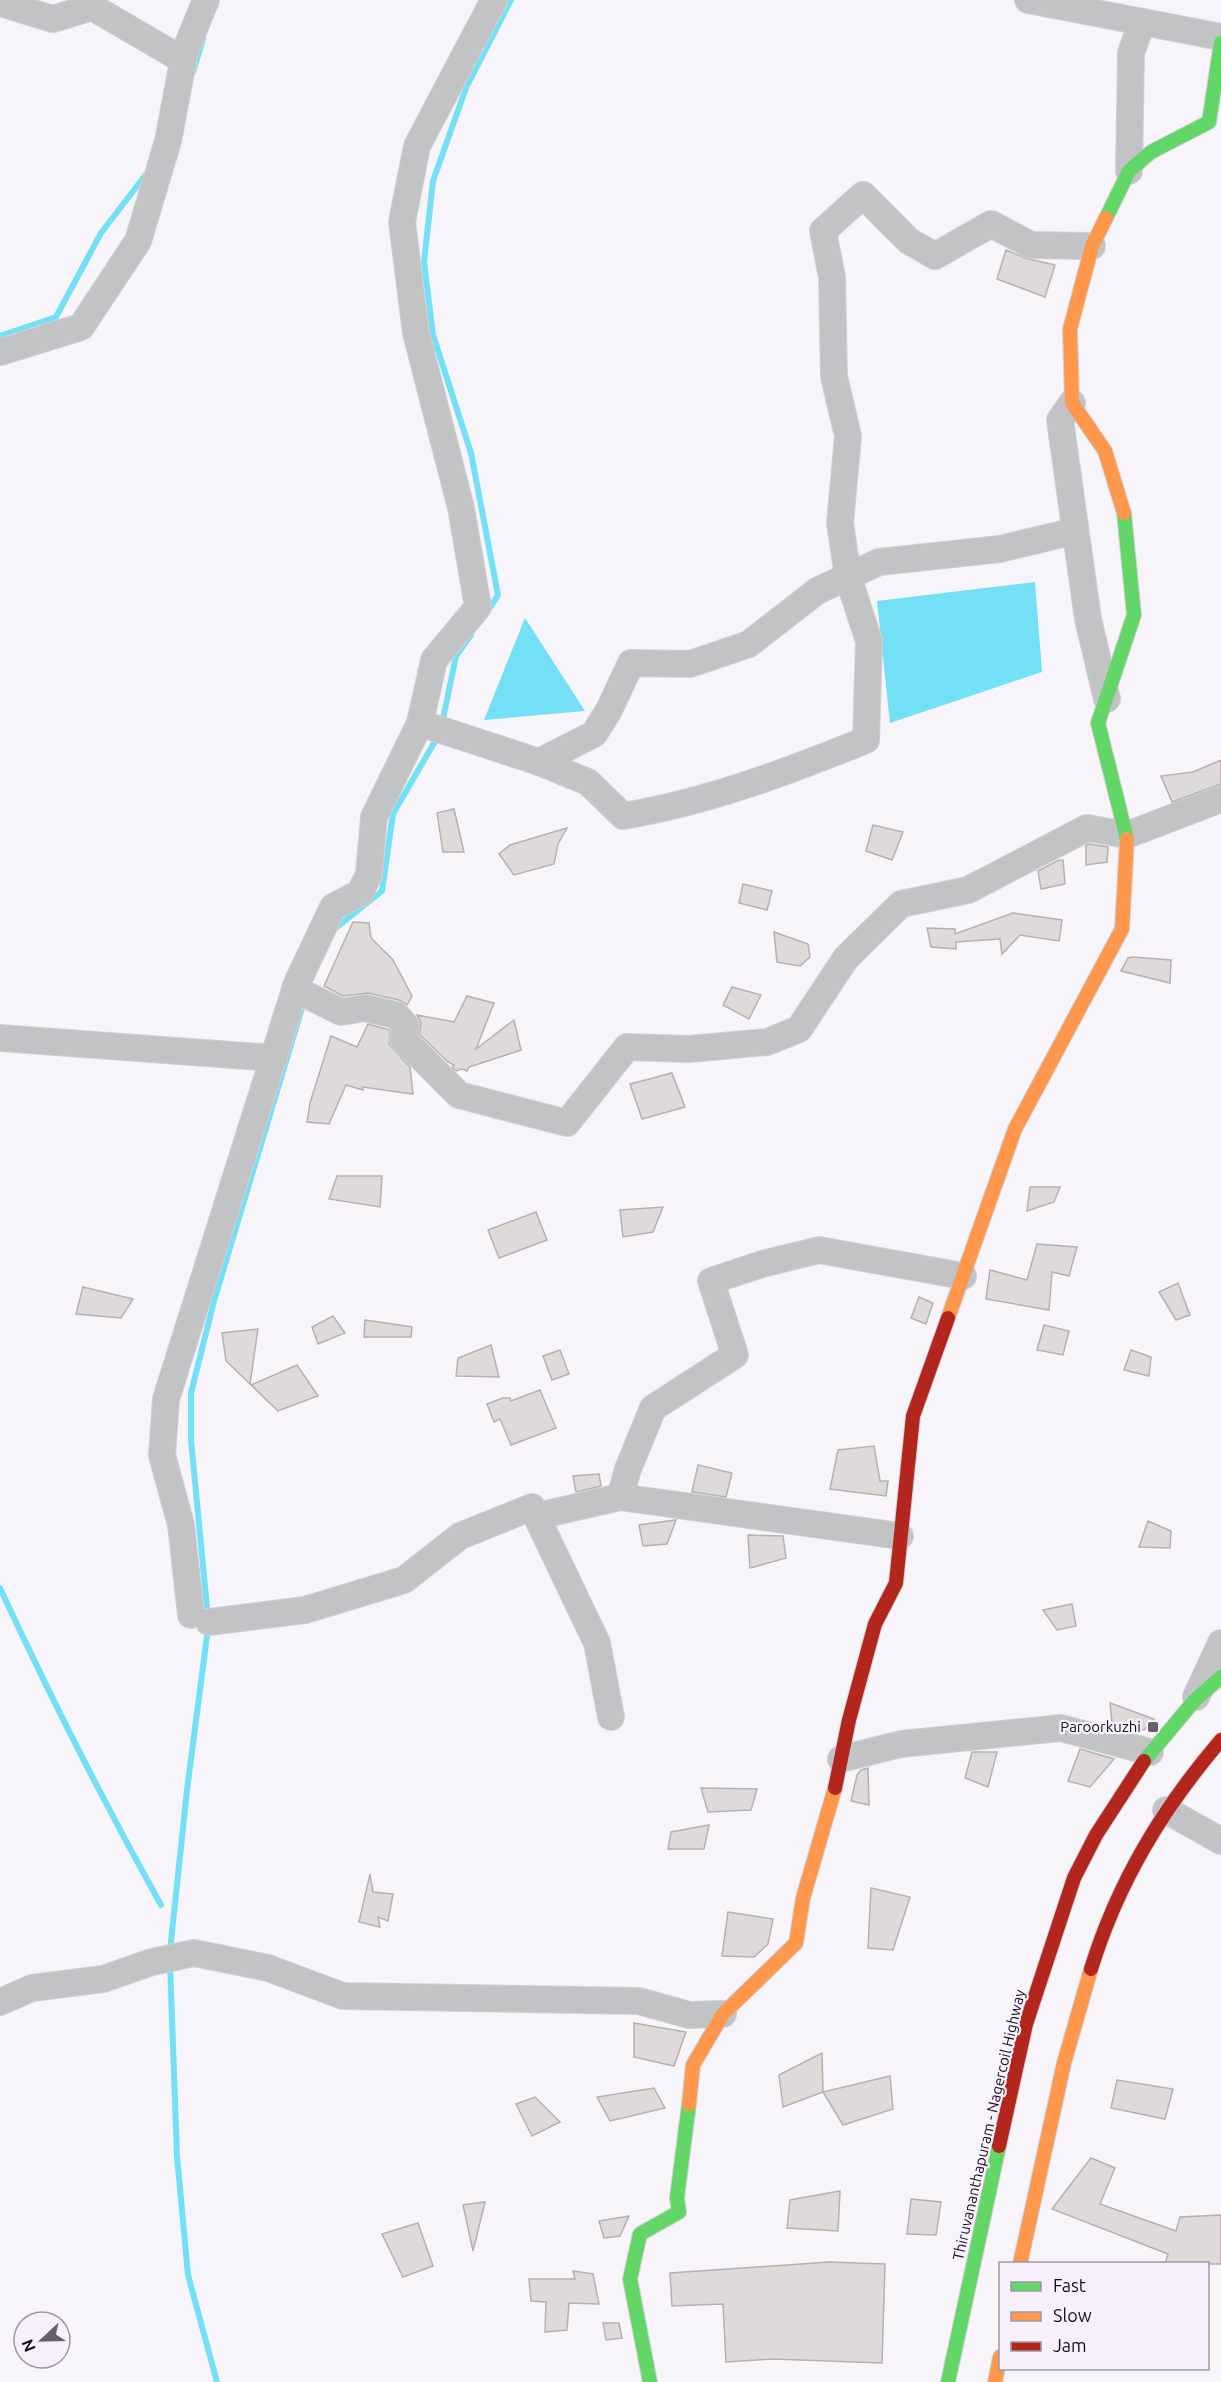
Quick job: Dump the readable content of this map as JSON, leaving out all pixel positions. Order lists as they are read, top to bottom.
{
  "streets": {
    "street": ["Thiruvananthapuram - Nagercoil Highway"]
  },
  "places": {
    "transit": ["Paroorkuzhi"]
  },
  "legend": ["Fast", "Slow", "Jam"],
  "north": "left"
}
